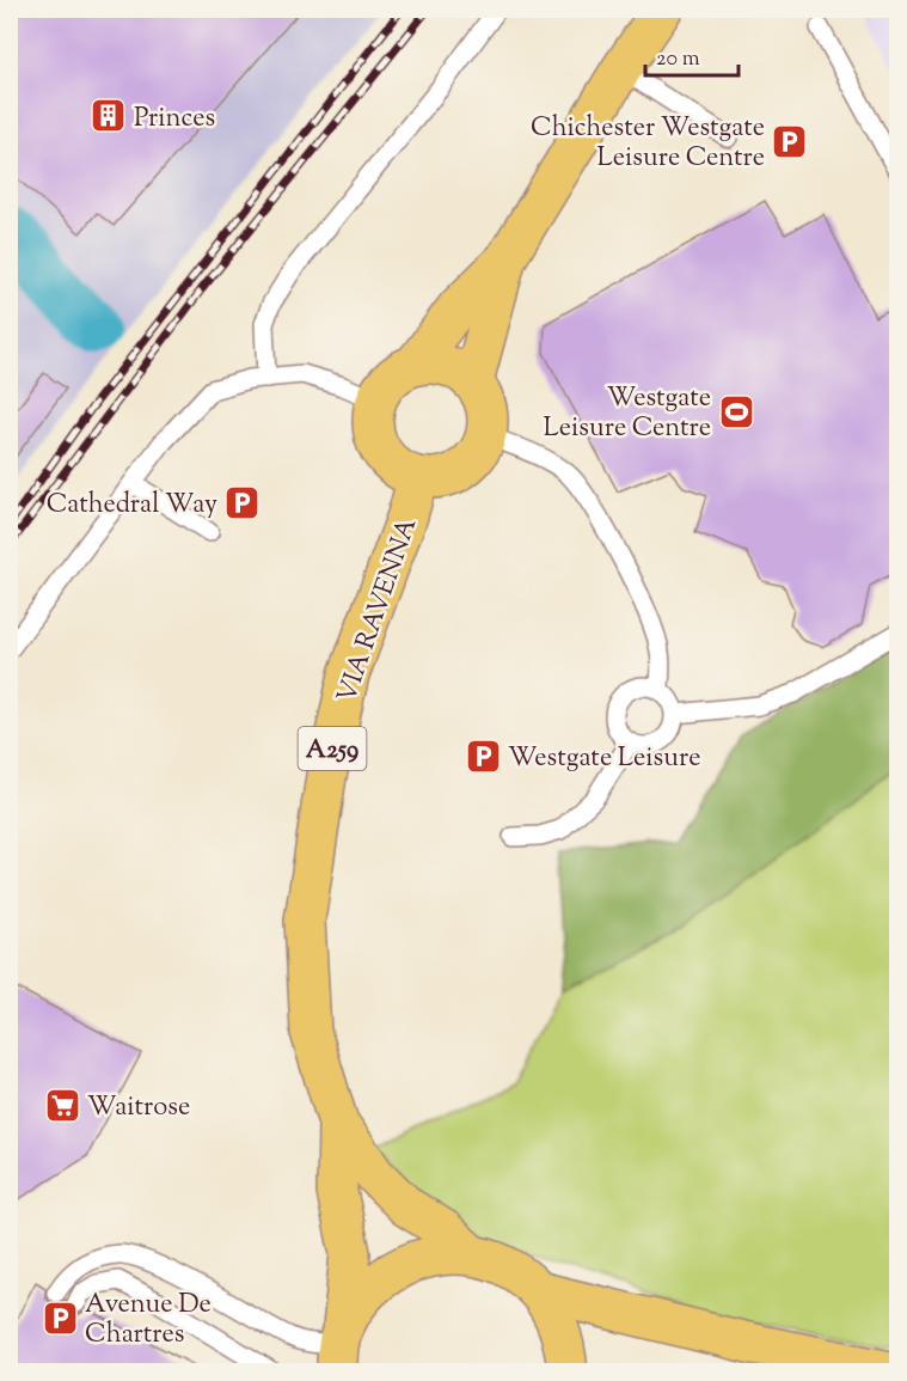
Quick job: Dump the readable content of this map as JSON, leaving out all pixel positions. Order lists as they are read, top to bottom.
{
  "streets": {
    "main road": ["VIA RAVENNA", "A259"]
  },
  "places": {
    "building": ["Princes"],
    "parking": [
      "Chichester Westgate Leisure Centre",
      "Cathedral Way",
      "Westgate Leisure",
      "Avenue De Chartres"
    ],
    "sports": ["Westgate Leisure Centre"],
    "supermarket": ["Waitrose"]
  },
  "scale_bar": "20 m"
}
